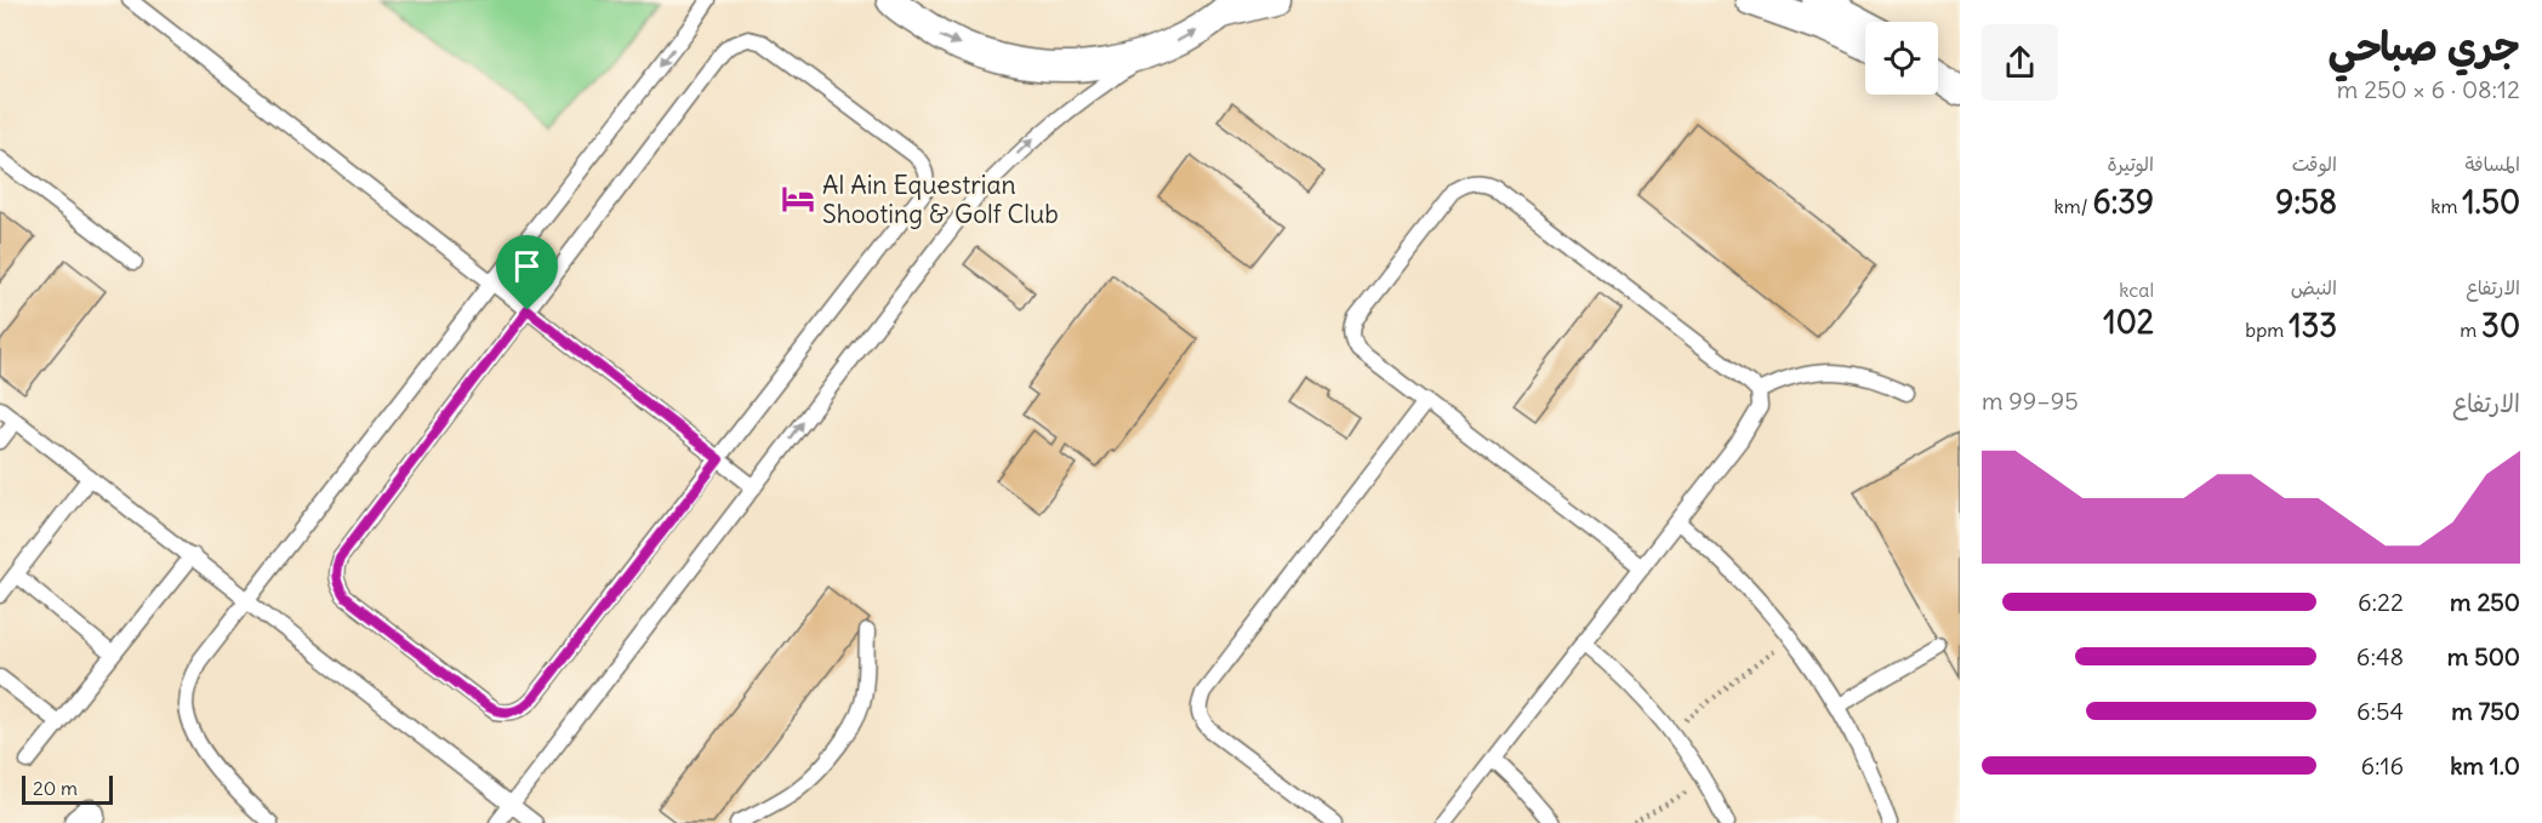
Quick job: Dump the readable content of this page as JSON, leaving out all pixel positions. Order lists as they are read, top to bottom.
{
  "places": {
    "hotel": ["Al Ain Equestrian Shooting & Golf Club"]
  },
  "scale_bar": "20 m",
  "page": {
    "heading": ["جري صباحي", "08:12 · 6 × 250 m"],
    "stats": [
      ["المسافة", "1.50 km"],
      ["الوقت", "9:58"],
      ["الوتيرة", "6:39 /km"],
      ["الارتفاع", "30 m"],
      ["النبض", "133 bpm"],
      ["kcal", "102"]
    ],
    "chart": ["الارتفاع", "95–99 m"],
    "list": [
      {
        "name": "250 m",
        "note": "6:22"
      },
      {
        "name": "500 m",
        "note": "6:48"
      },
      {
        "name": "750 m",
        "note": "6:54"
      },
      {
        "name": "1.0 km",
        "note": "6:16"
      }
    ],
    "scale": "20 m"
  }
}
